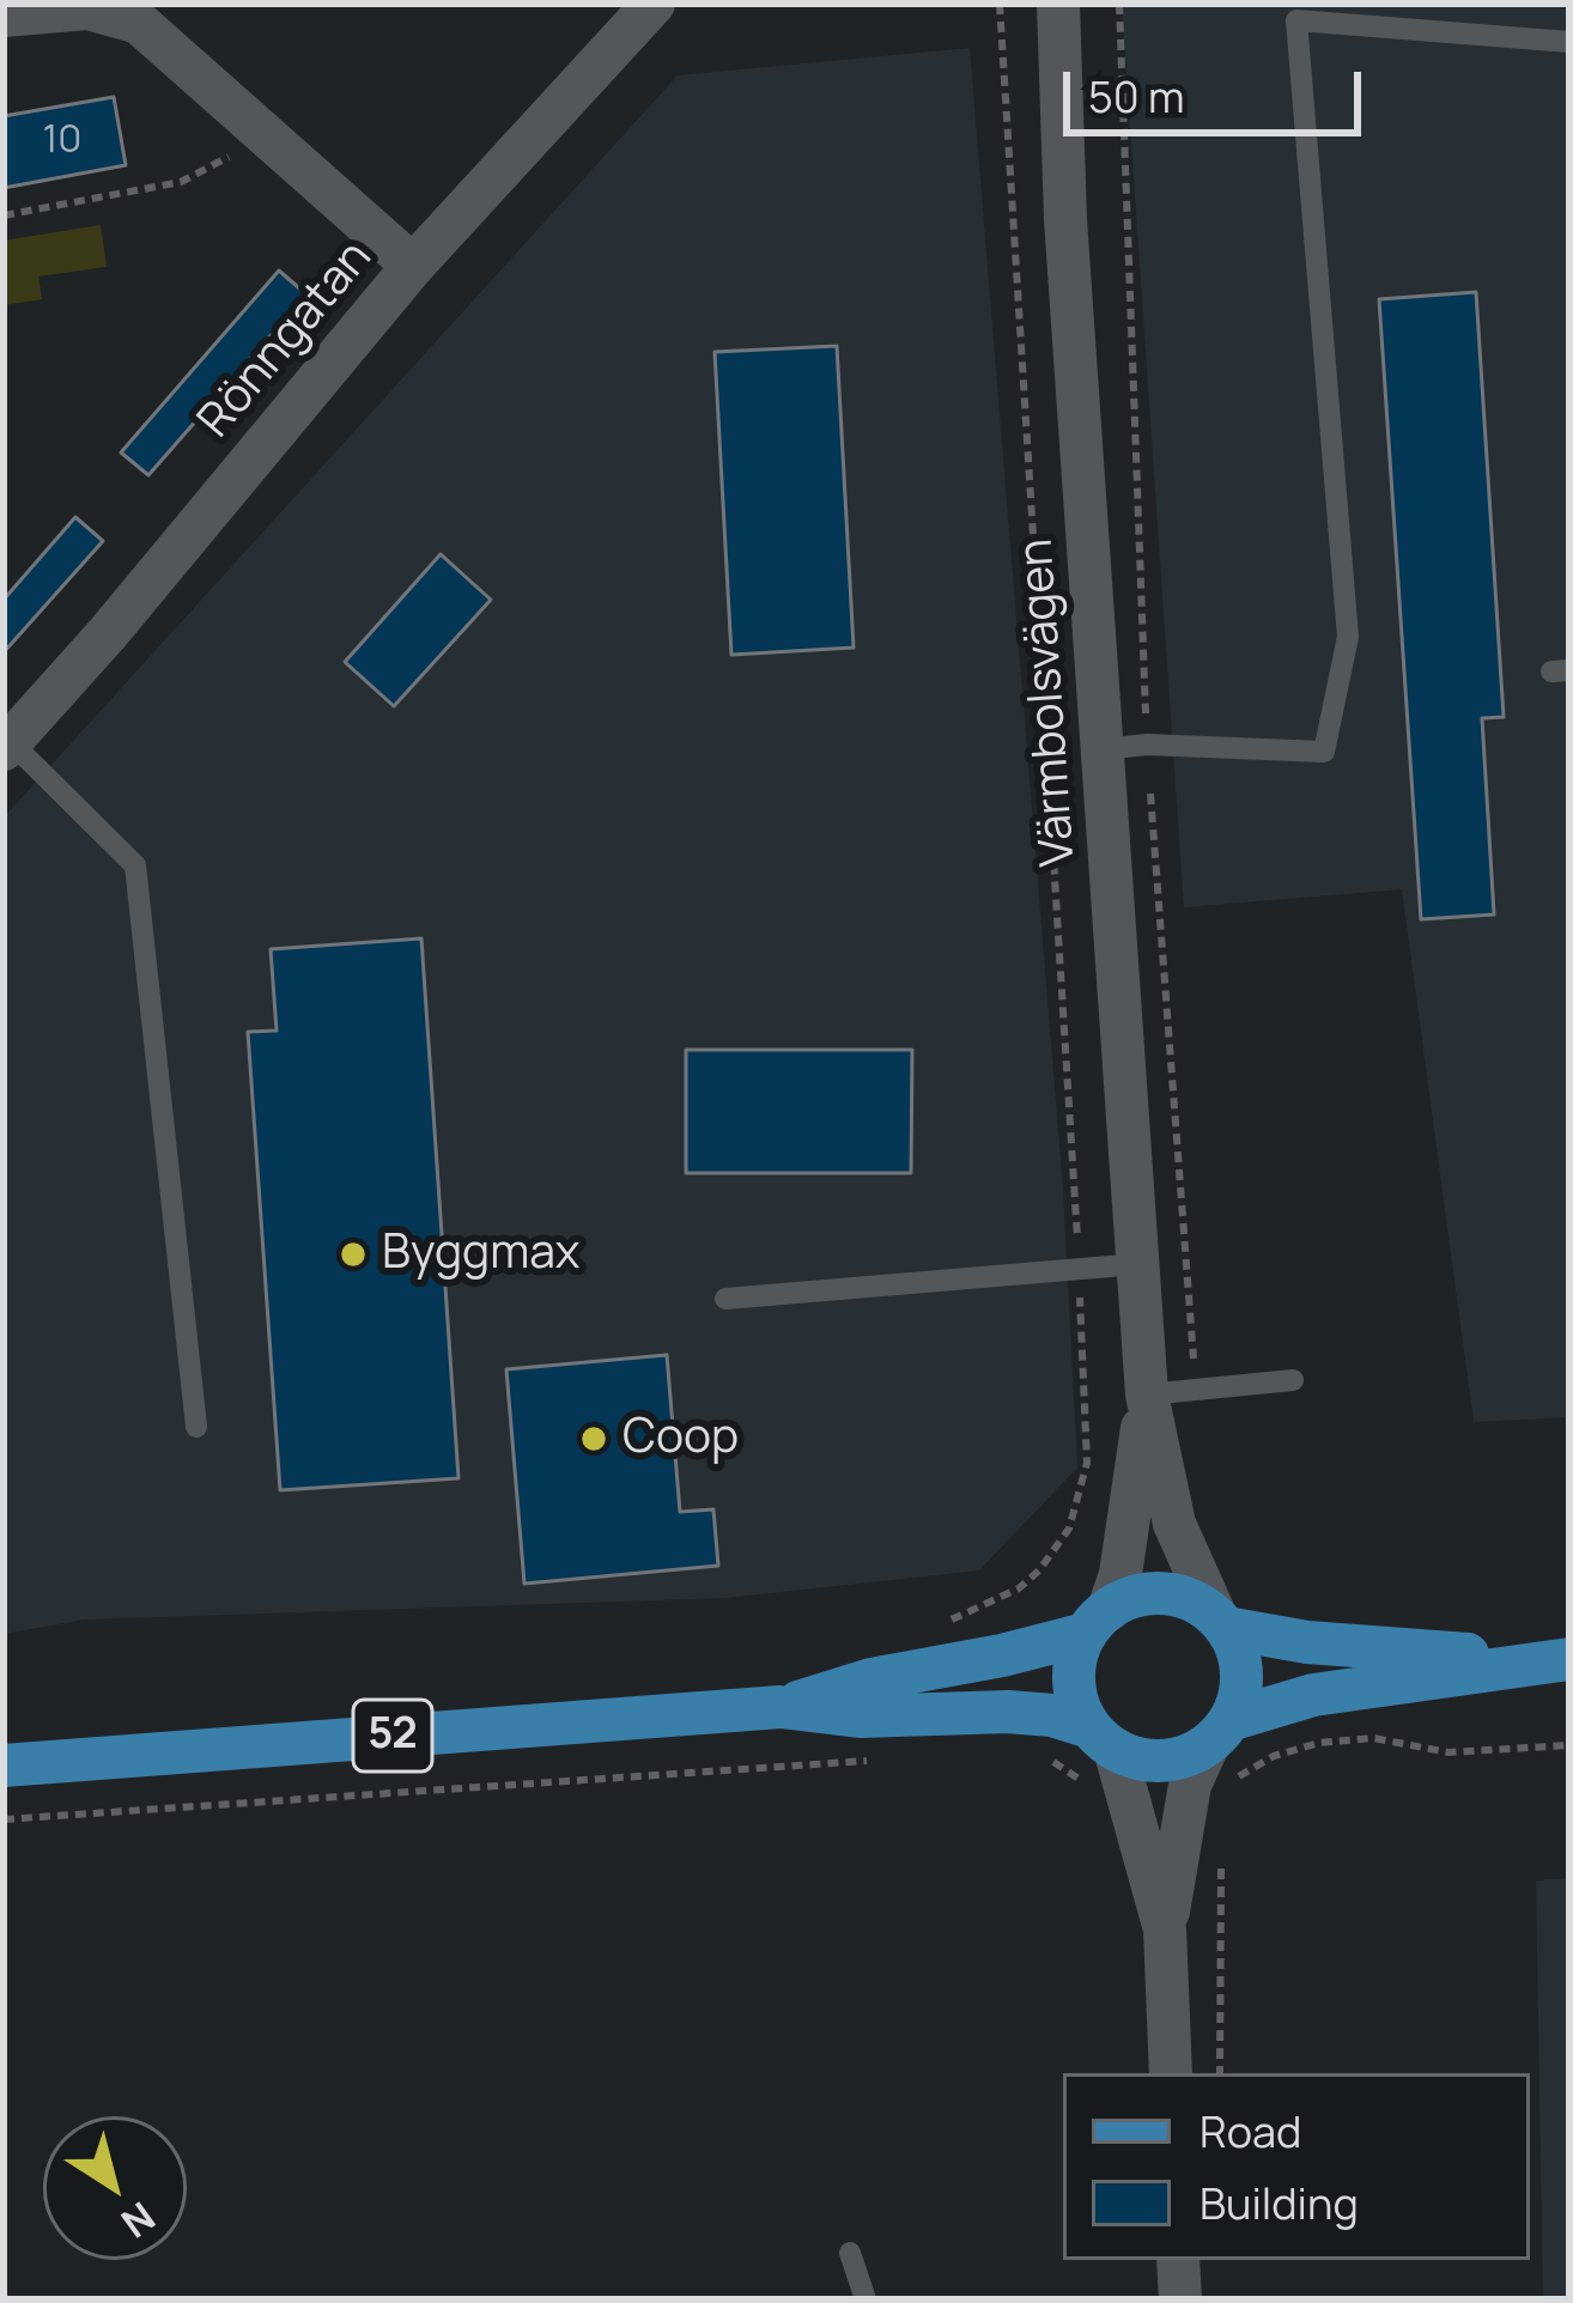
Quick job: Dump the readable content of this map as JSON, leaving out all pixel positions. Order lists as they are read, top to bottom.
{
  "streets": {
    "main road": ["52"],
    "street": ["Rönngatan", "Värmbolsvägen"]
  },
  "crossings": [
    ["Värmbolsvägen", "52"]
  ],
  "places": ["Byggmax", "Coop"],
  "house_numbers": ["10"],
  "legend": ["Road", "Building"],
  "scale_bar": "50 m",
  "north": "bottom right"
}
